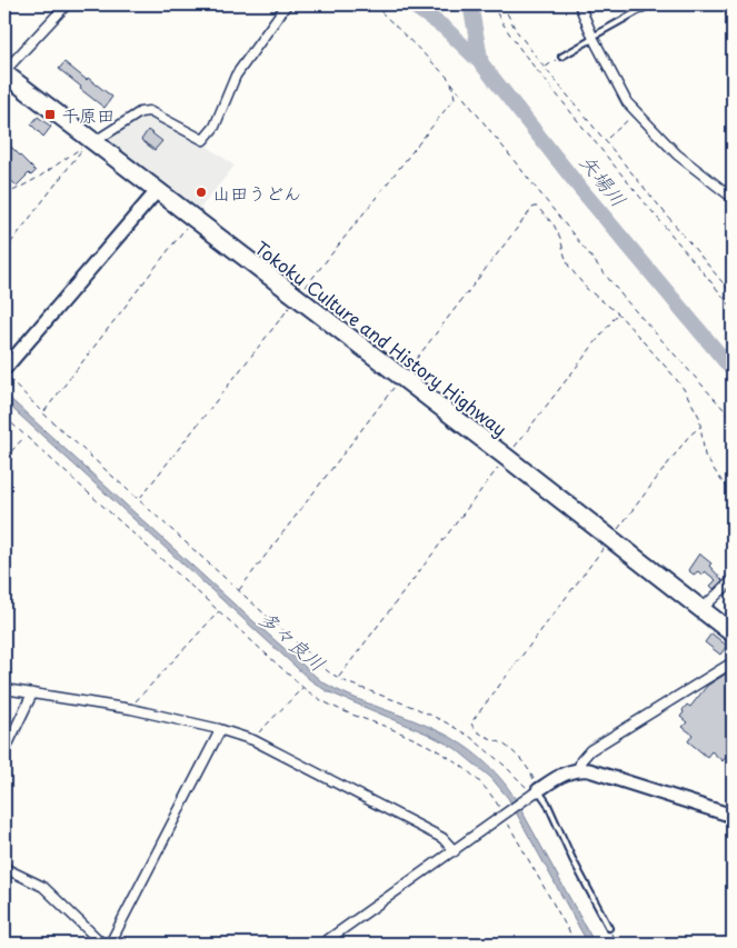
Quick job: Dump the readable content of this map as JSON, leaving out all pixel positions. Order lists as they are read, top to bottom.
{
  "streets": {
    "highway": ["Tokoku Culture and History Highway"]
  },
  "water": ["矢場川", "多々良川"],
  "places": {
    "transit": ["千原田"],
    "other": ["山田うどん"]
  }
}
